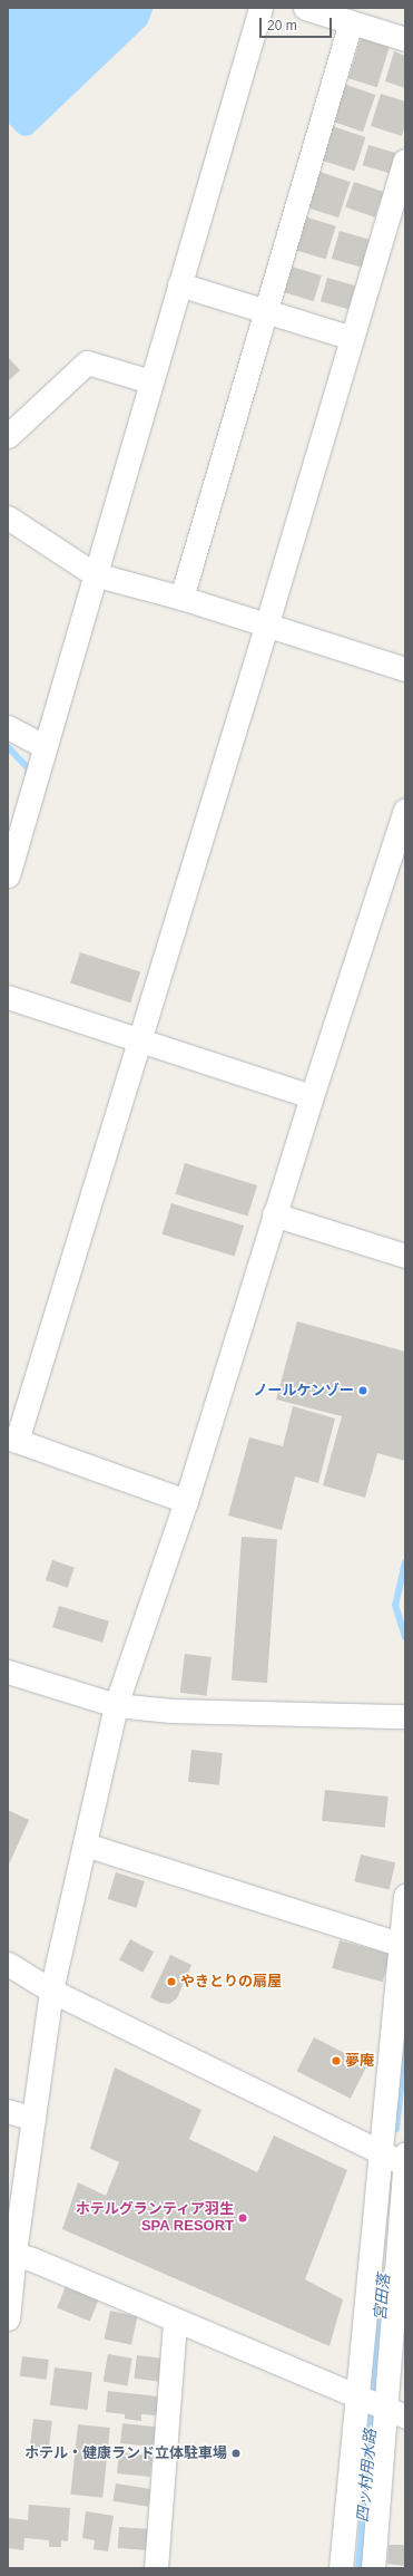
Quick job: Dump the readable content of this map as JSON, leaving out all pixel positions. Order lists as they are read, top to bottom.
{
  "water": ["宮田落", "四ッ村用水路"],
  "places": [
    "ノールケンゾー",
    "やきとりの扇屋",
    "夢庵",
    "ホテルグランティア羽生 SPA RESORT",
    "ホテル・健康ランド立体駐車場"
  ],
  "scale_bar": "20 m"
}
